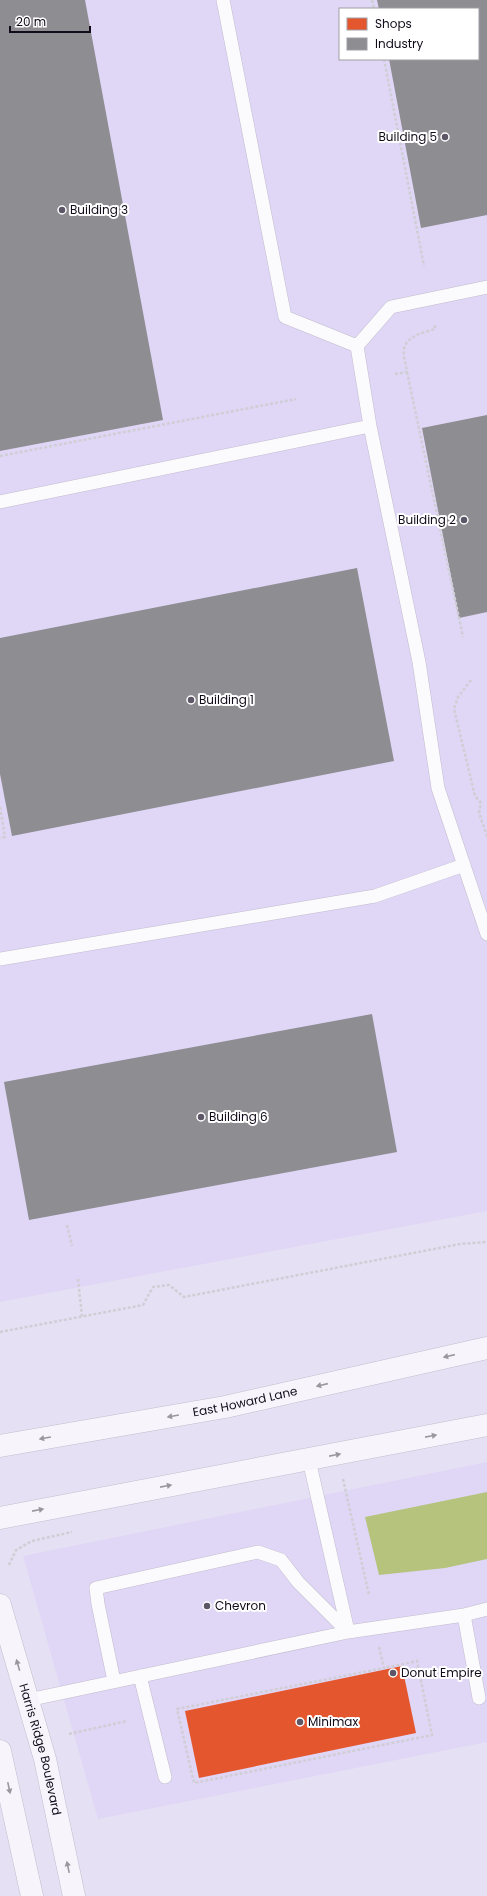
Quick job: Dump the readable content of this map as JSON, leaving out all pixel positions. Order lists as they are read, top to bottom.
{
  "streets": {
    "main road": ["East Howard Lane", "Harris Ridge Boulevard"]
  },
  "places": [
    "Building 5",
    "Building 3",
    "Building 2",
    "Building 1",
    "Building 6",
    "Chevron",
    "Donut Empire",
    "Minimax"
  ],
  "legend": ["Shops", "Industry"],
  "scale_bar": "20 m"
}
